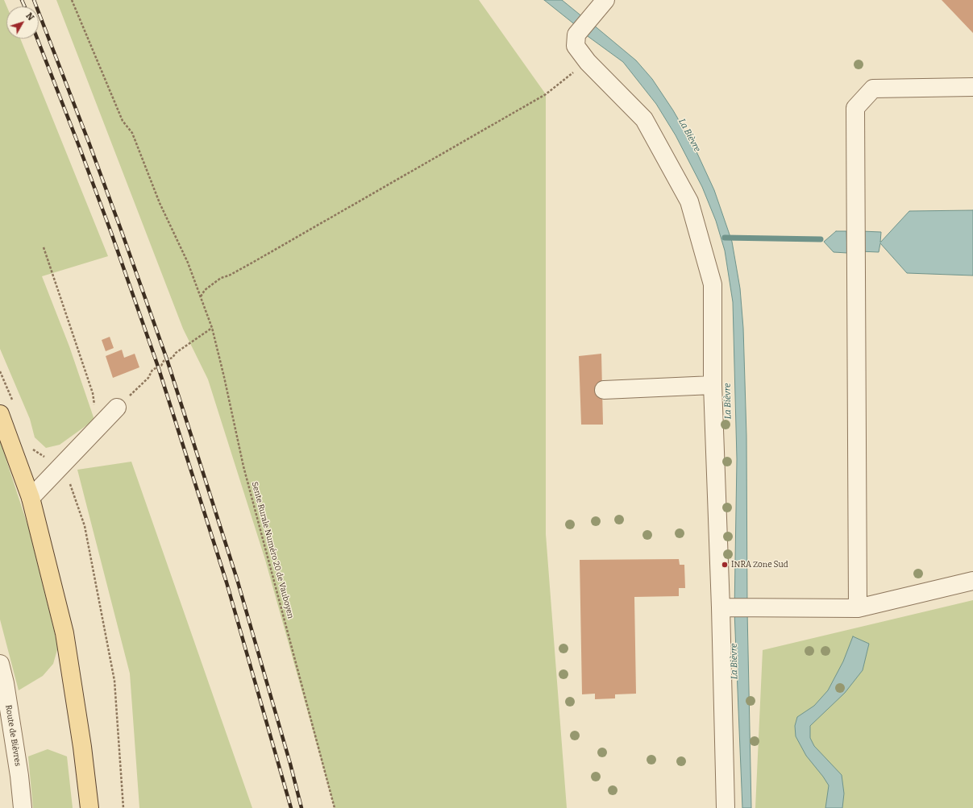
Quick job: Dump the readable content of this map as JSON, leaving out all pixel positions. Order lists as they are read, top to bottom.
{
  "streets": {
    "street": ["Route de Bièvres"],
    "path": ["Sente Rurale Numéro 20 de Vauboyen"]
  },
  "water": ["La Bièvre"],
  "places": ["INRA Zone Sud"],
  "north": "top right"
}
